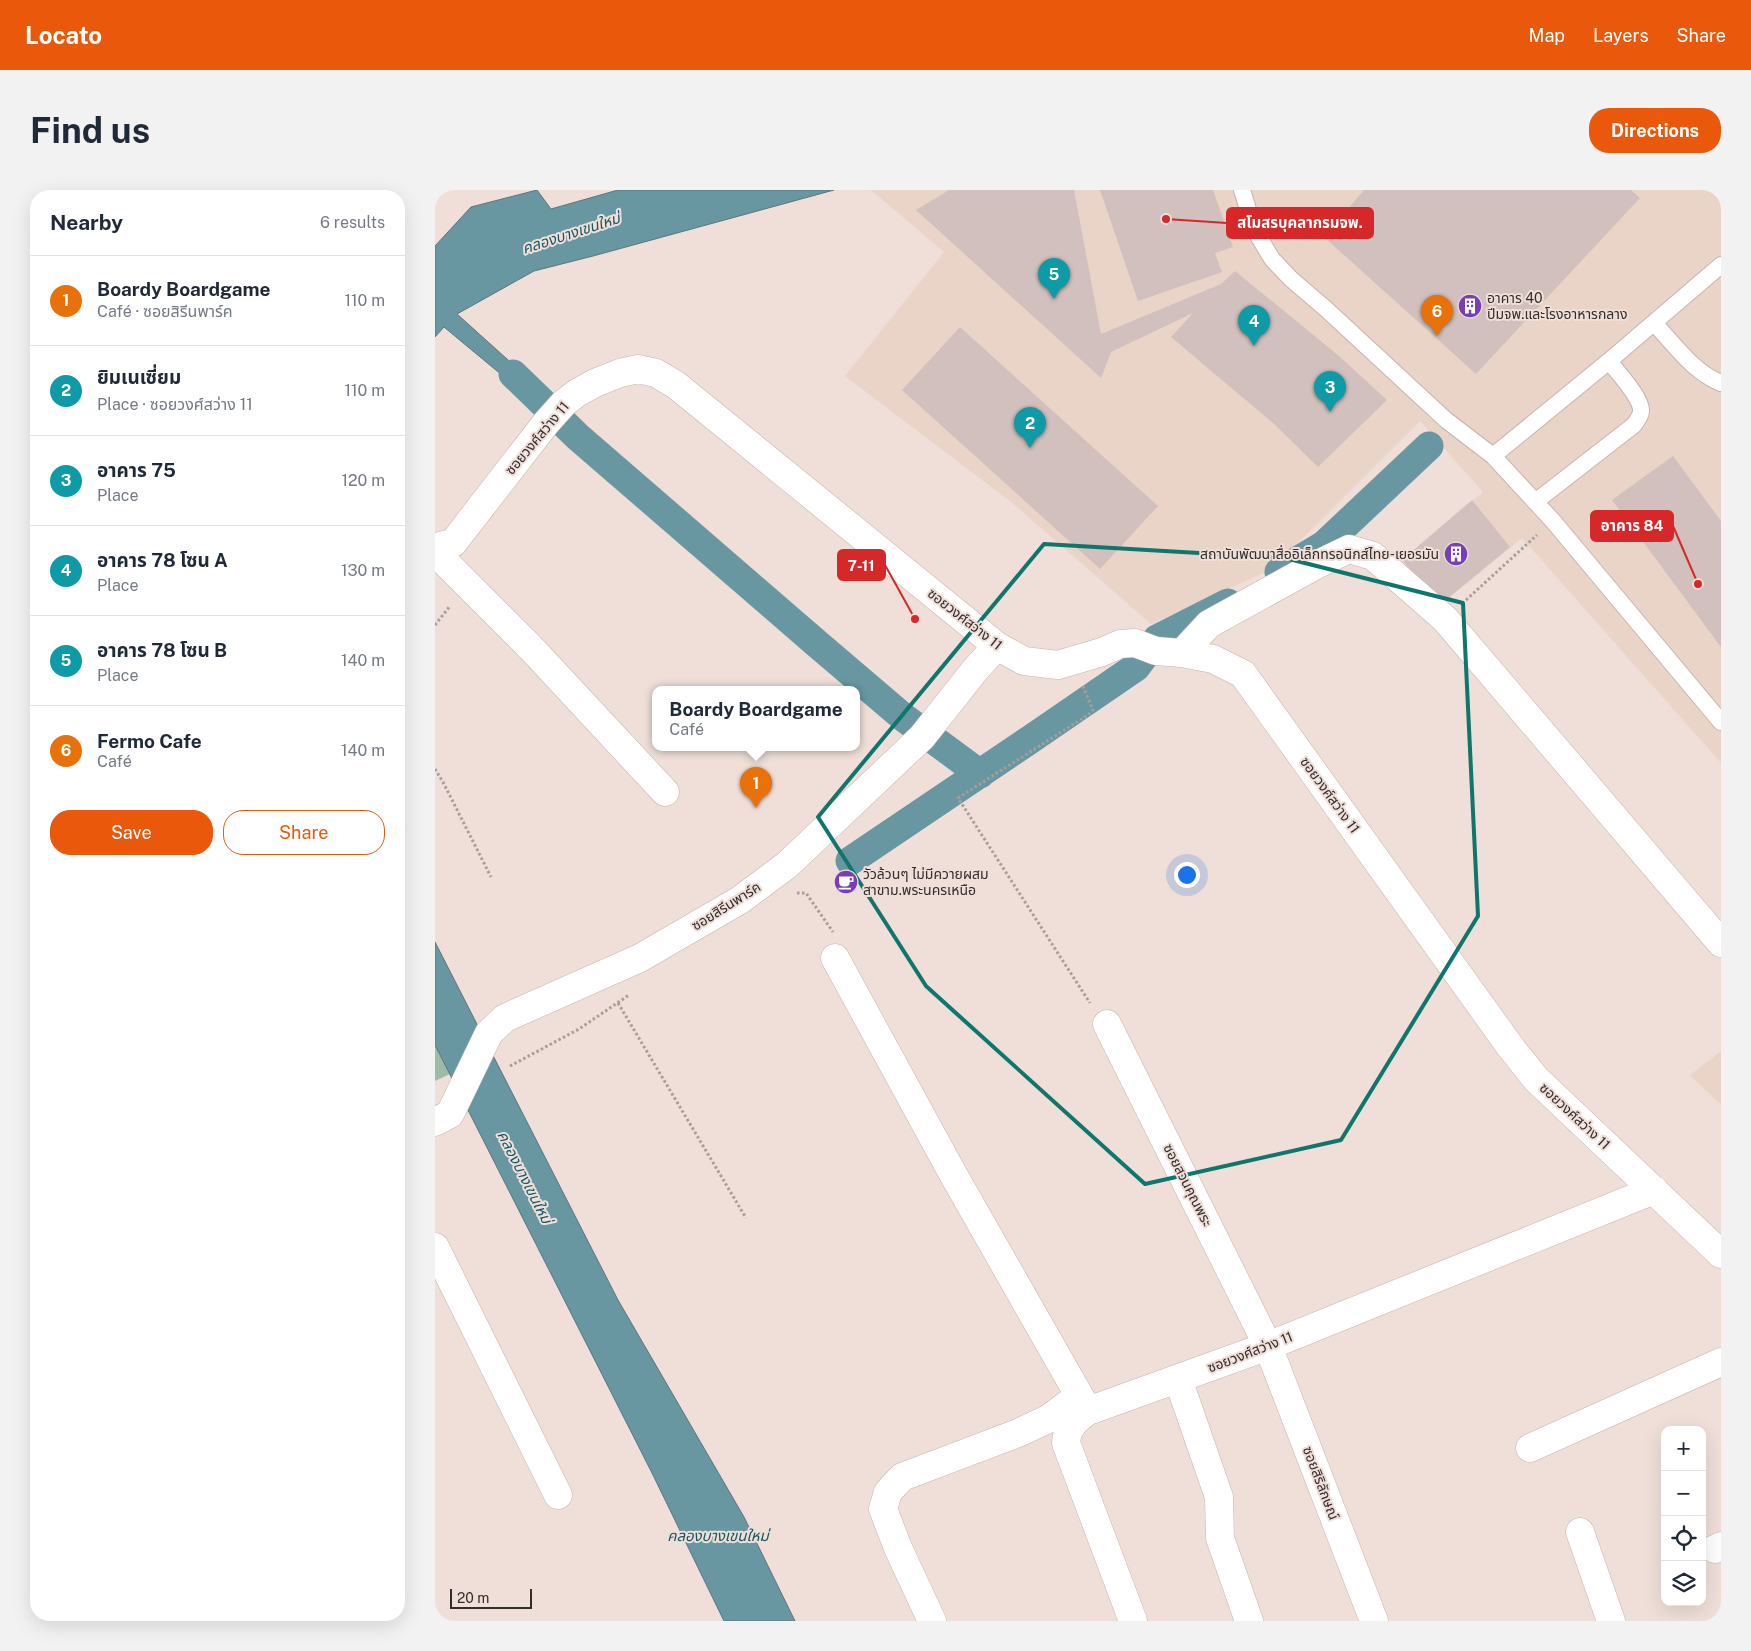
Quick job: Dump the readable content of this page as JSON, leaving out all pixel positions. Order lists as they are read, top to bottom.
{
  "streets": {
    "street": [
      "ซอยวงศ์สว่าง 11",
      "ซอยสิรีนพาร์ค",
      "ซอยสวนคุณพระ",
      "ซอยสิริลักษณ์"
    ]
  },
  "crossings": [
    ["ซอยวงศ์สว่าง 11", "ซอยสิรีนพาร์ค"],
    ["ซอยวงศ์สว่าง 11", "ซอยสวนคุณพระ"],
    ["ซอยวงศ์สว่าง 11", "ซอยสิริลักษณ์"],
    ["ซอยสวนคุณพระ", "ซอยสิริลักษณ์"]
  ],
  "water": ["คลองบางเขนใหม่"],
  "places": {
    "other": ["สโมสรบุคลากรมจพ.", "อาคาร 84", "7-11"],
    "building": ["อาคาร 40 ปีมจพ.และโรงอาหารกลาง", "สถาบันพัฒนาสื่ออิเล็กทรอนิกส์ไทย-เยอรมัน"],
    "cafe": ["วัวล้วนๆ ไม่มีควายผสม สาขาม.พระนครเหนือ"]
  },
  "scale_bar": "20 m",
  "page": {
    "header": "Locato",
    "nav": ["Map", "Layers", "Share"],
    "buttons": [
      "Directions",
      ["Save", "Share"]
    ],
    "title": "Find us",
    "heading": ["Nearby", "6 results"],
    "list": [
      {
        "mark": "1",
        "name": "Boardy Boardgame",
        "note": "Café · ซอยสิรีนพาร์ค",
        "value": "110 m"
      },
      {
        "mark": "2",
        "name": "ยิมเนเซี่ยม",
        "note": "Place · ซอยวงศ์สว่าง 11",
        "value": "110 m"
      },
      {
        "mark": "3",
        "name": "อาคาร 75",
        "note": "Place",
        "value": "120 m"
      },
      {
        "mark": "4",
        "name": "อาคาร 78 โซน A",
        "note": "Place",
        "value": "130 m"
      },
      {
        "mark": "5",
        "name": "อาคาร 78 โซน B",
        "note": "Place",
        "value": "140 m"
      },
      {
        "mark": "6",
        "name": "Fermo Cafe",
        "note": "Café",
        "value": "140 m"
      }
    ],
    "pins": [
      "5",
      "6",
      "4",
      "3",
      "2",
      "1"
    ],
    "popup": ["Boardy Boardgame", "Café"],
    "map_buttons": ["+", "−"],
    "scale": "20 m"
  }
}
